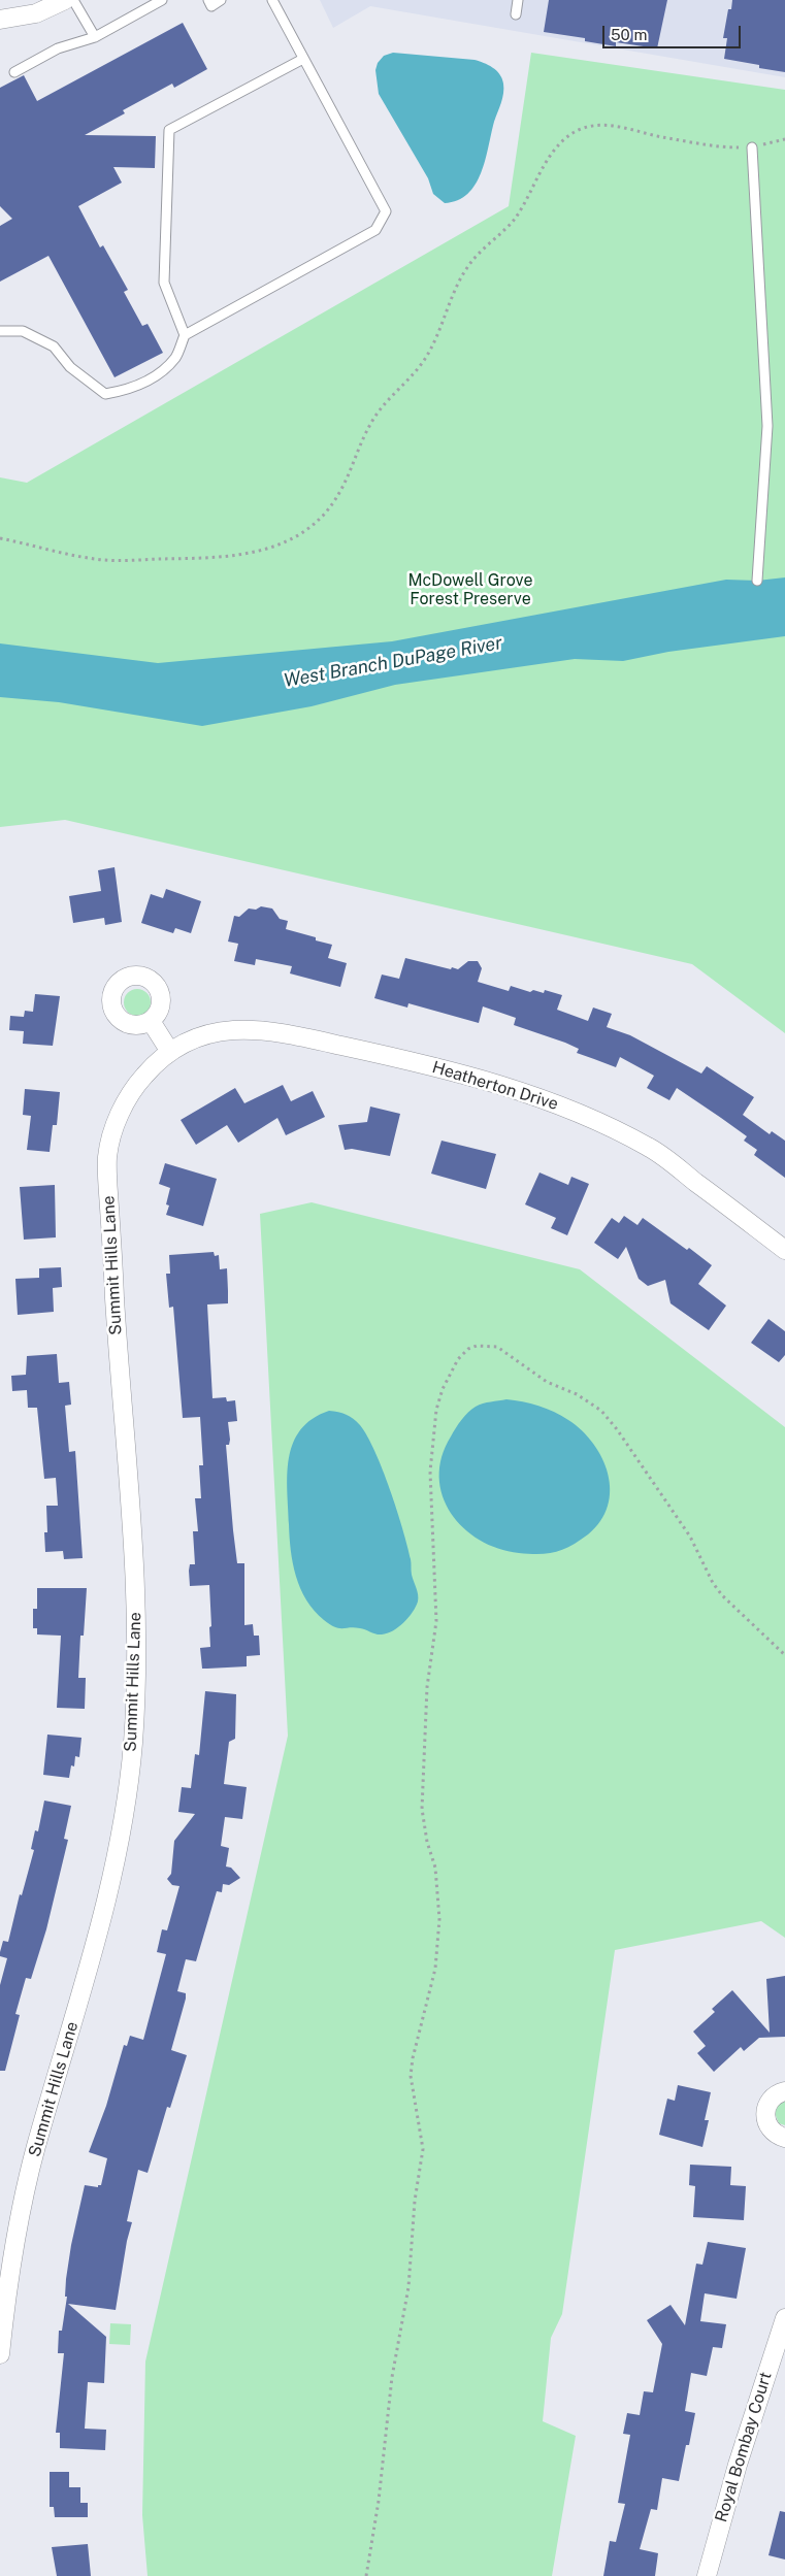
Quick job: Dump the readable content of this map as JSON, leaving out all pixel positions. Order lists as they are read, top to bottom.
{
  "streets": {
    "street": ["Heatherton Drive", "Summit Hills Lane", "Royal Bombay Court"]
  },
  "crossings": [
    ["Heatherton Drive", "Summit Hills Lane"]
  ],
  "water": ["West Branch DuPage River"],
  "parks": ["McDowell Grove Forest Preserve"],
  "scale_bar": "50 m"
}
